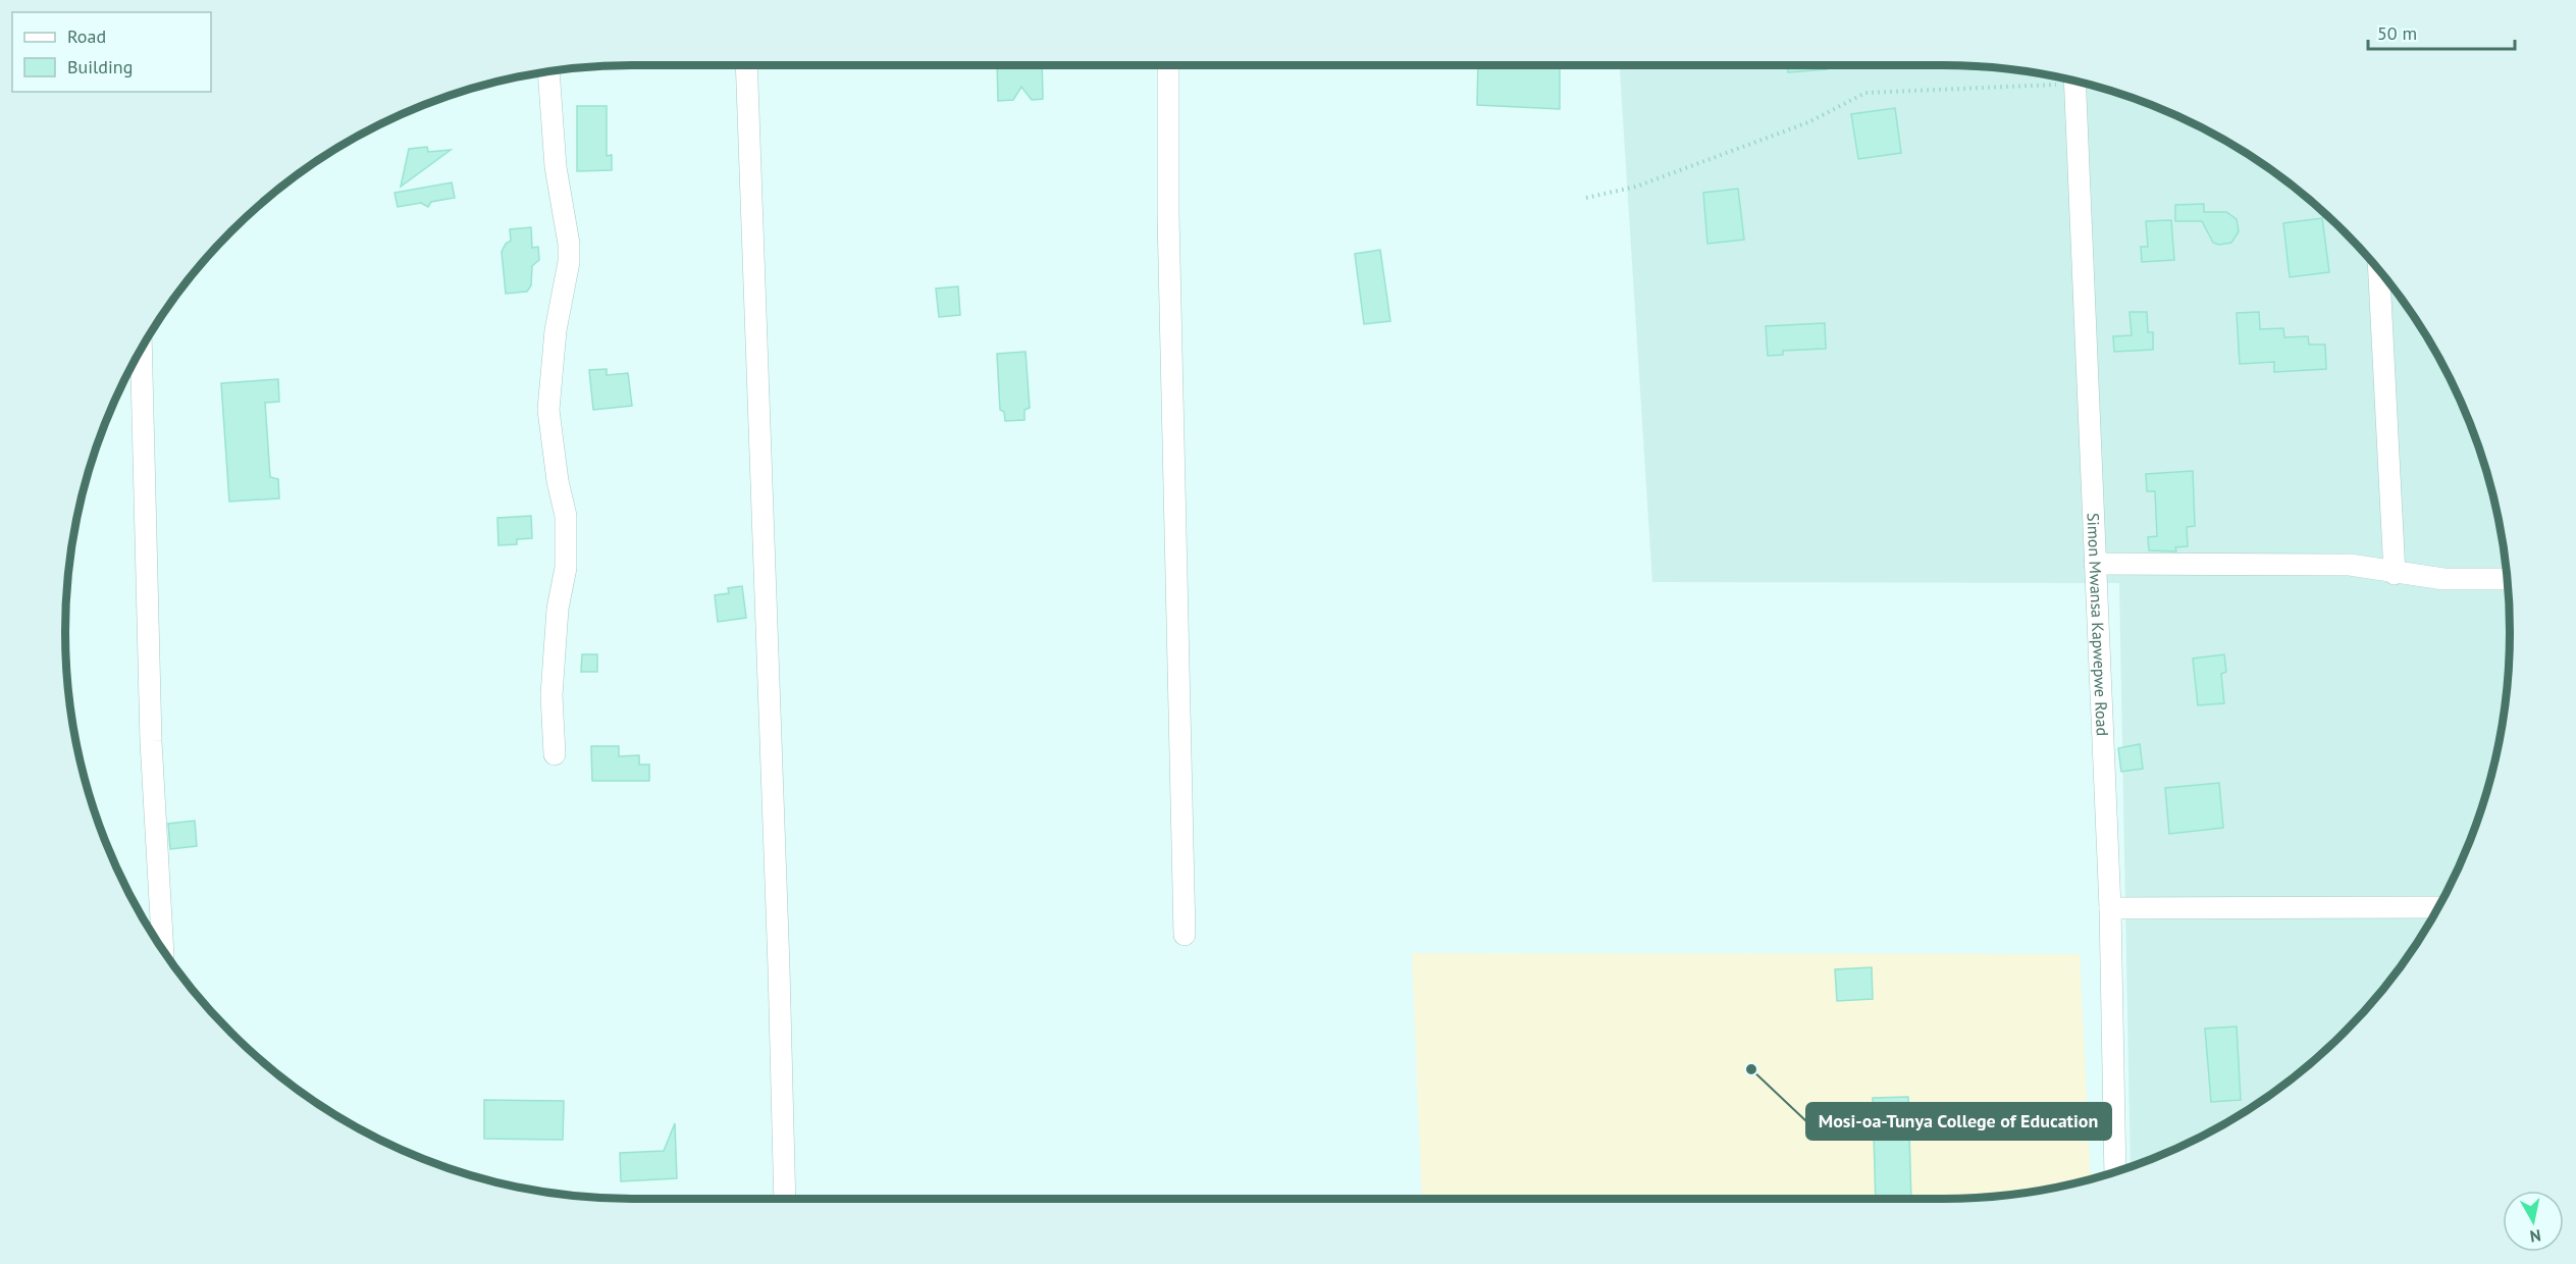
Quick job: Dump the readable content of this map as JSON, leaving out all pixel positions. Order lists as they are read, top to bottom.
{
  "streets": {
    "street": ["Simon Mwansa Kapwepwe Road"]
  },
  "places": ["Mosi-oa-Tunya College of Education"],
  "legend": ["Road", "Building"],
  "scale_bar": "50 m",
  "north": "bottom"
}
